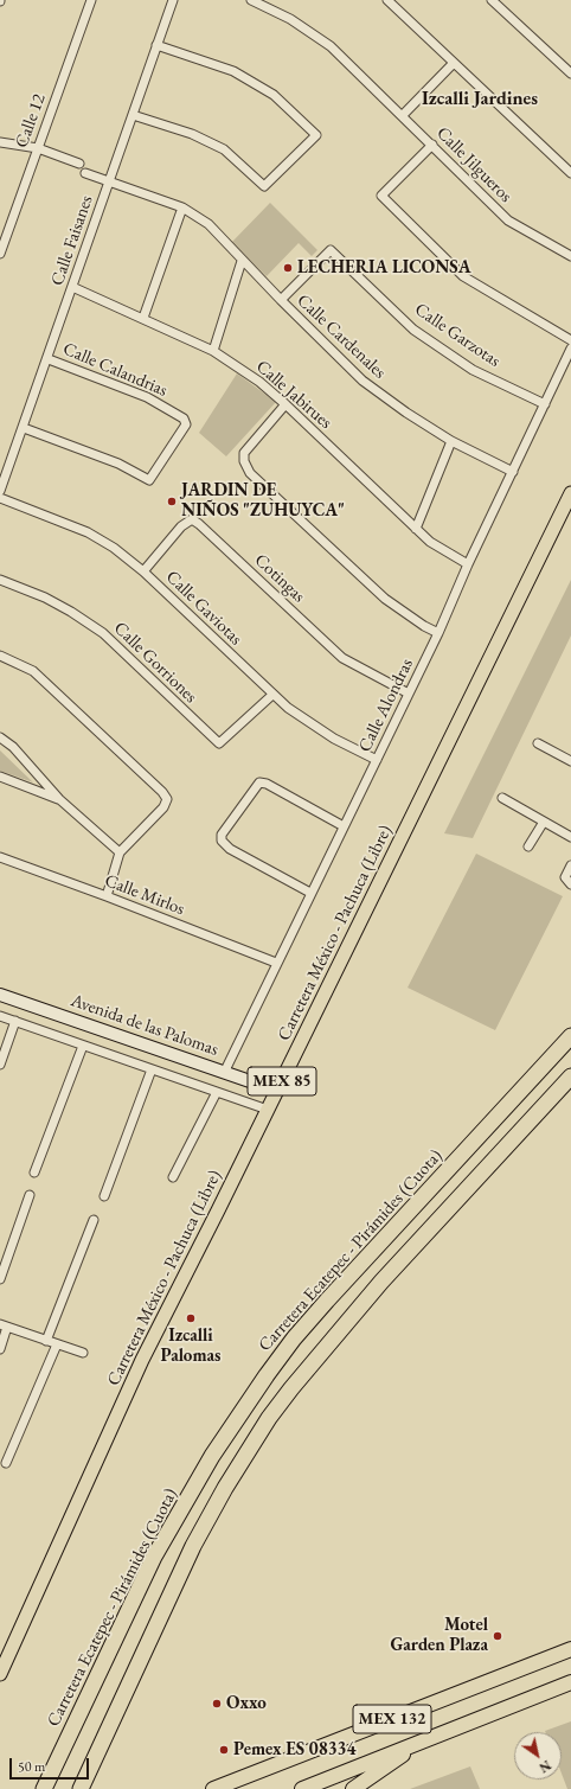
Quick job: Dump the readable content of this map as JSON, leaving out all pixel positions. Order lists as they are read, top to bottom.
{
  "streets": {
    "highway": ["Carretera Ecatepec - Pirámides (Cuota)", "MEX 132"],
    "main road": ["Carretera México - Pachuca (Libre)", "Avenida de las Palomas", "MEX 85"],
    "street": [
      "Calle 12",
      "Calle Jilgueros",
      "Calle Faisanes",
      "Calle Garzotas",
      "Calle Cardenales",
      "Calle Calandrias",
      "Calle Jabirues",
      "Cotingas",
      "Calle Gaviotas",
      "Calle Gorriones",
      "Calle Alondras",
      "Calle Mirlos"
    ]
  },
  "crossings": [
    ["Calle Faisanes", "Calle Cardenales"],
    ["Calle Faisanes", "Calle Calandrias"],
    ["Calle Faisanes", "Calle Jabirues"],
    ["Calle Garzotas", "Calle Cardenales"],
    ["Calle Garzotas", "Calle Alondras"],
    ["Calle Cardenales", "Calle Alondras"],
    ["Calle Jabirues", "Calle Alondras"],
    ["Cotingas", "Calle Gaviotas"],
    ["Cotingas", "Calle Alondras"],
    ["Calle Gaviotas", "Calle Gorriones"],
    ["Calle Gaviotas", "Calle Alondras"],
    ["Calle Alondras", "Calle Mirlos"],
    ["Calle Alondras", "Avenida de las Palomas"],
    ["Carretera México - Pachuca (Libre)", "Avenida de las Palomas"]
  ],
  "districts": ["Izcalli Jardines"],
  "places": [
    "LECHERIA LICONSA",
    "JARDIN DE NIÑOS \"ZUHUYCA\"",
    "Izcalli Palomas",
    "Motel Garden Plaza",
    "Oxxo",
    "Pemex ES 08334"
  ],
  "scale_bar": "50 m",
  "north": "bottom right"
}
